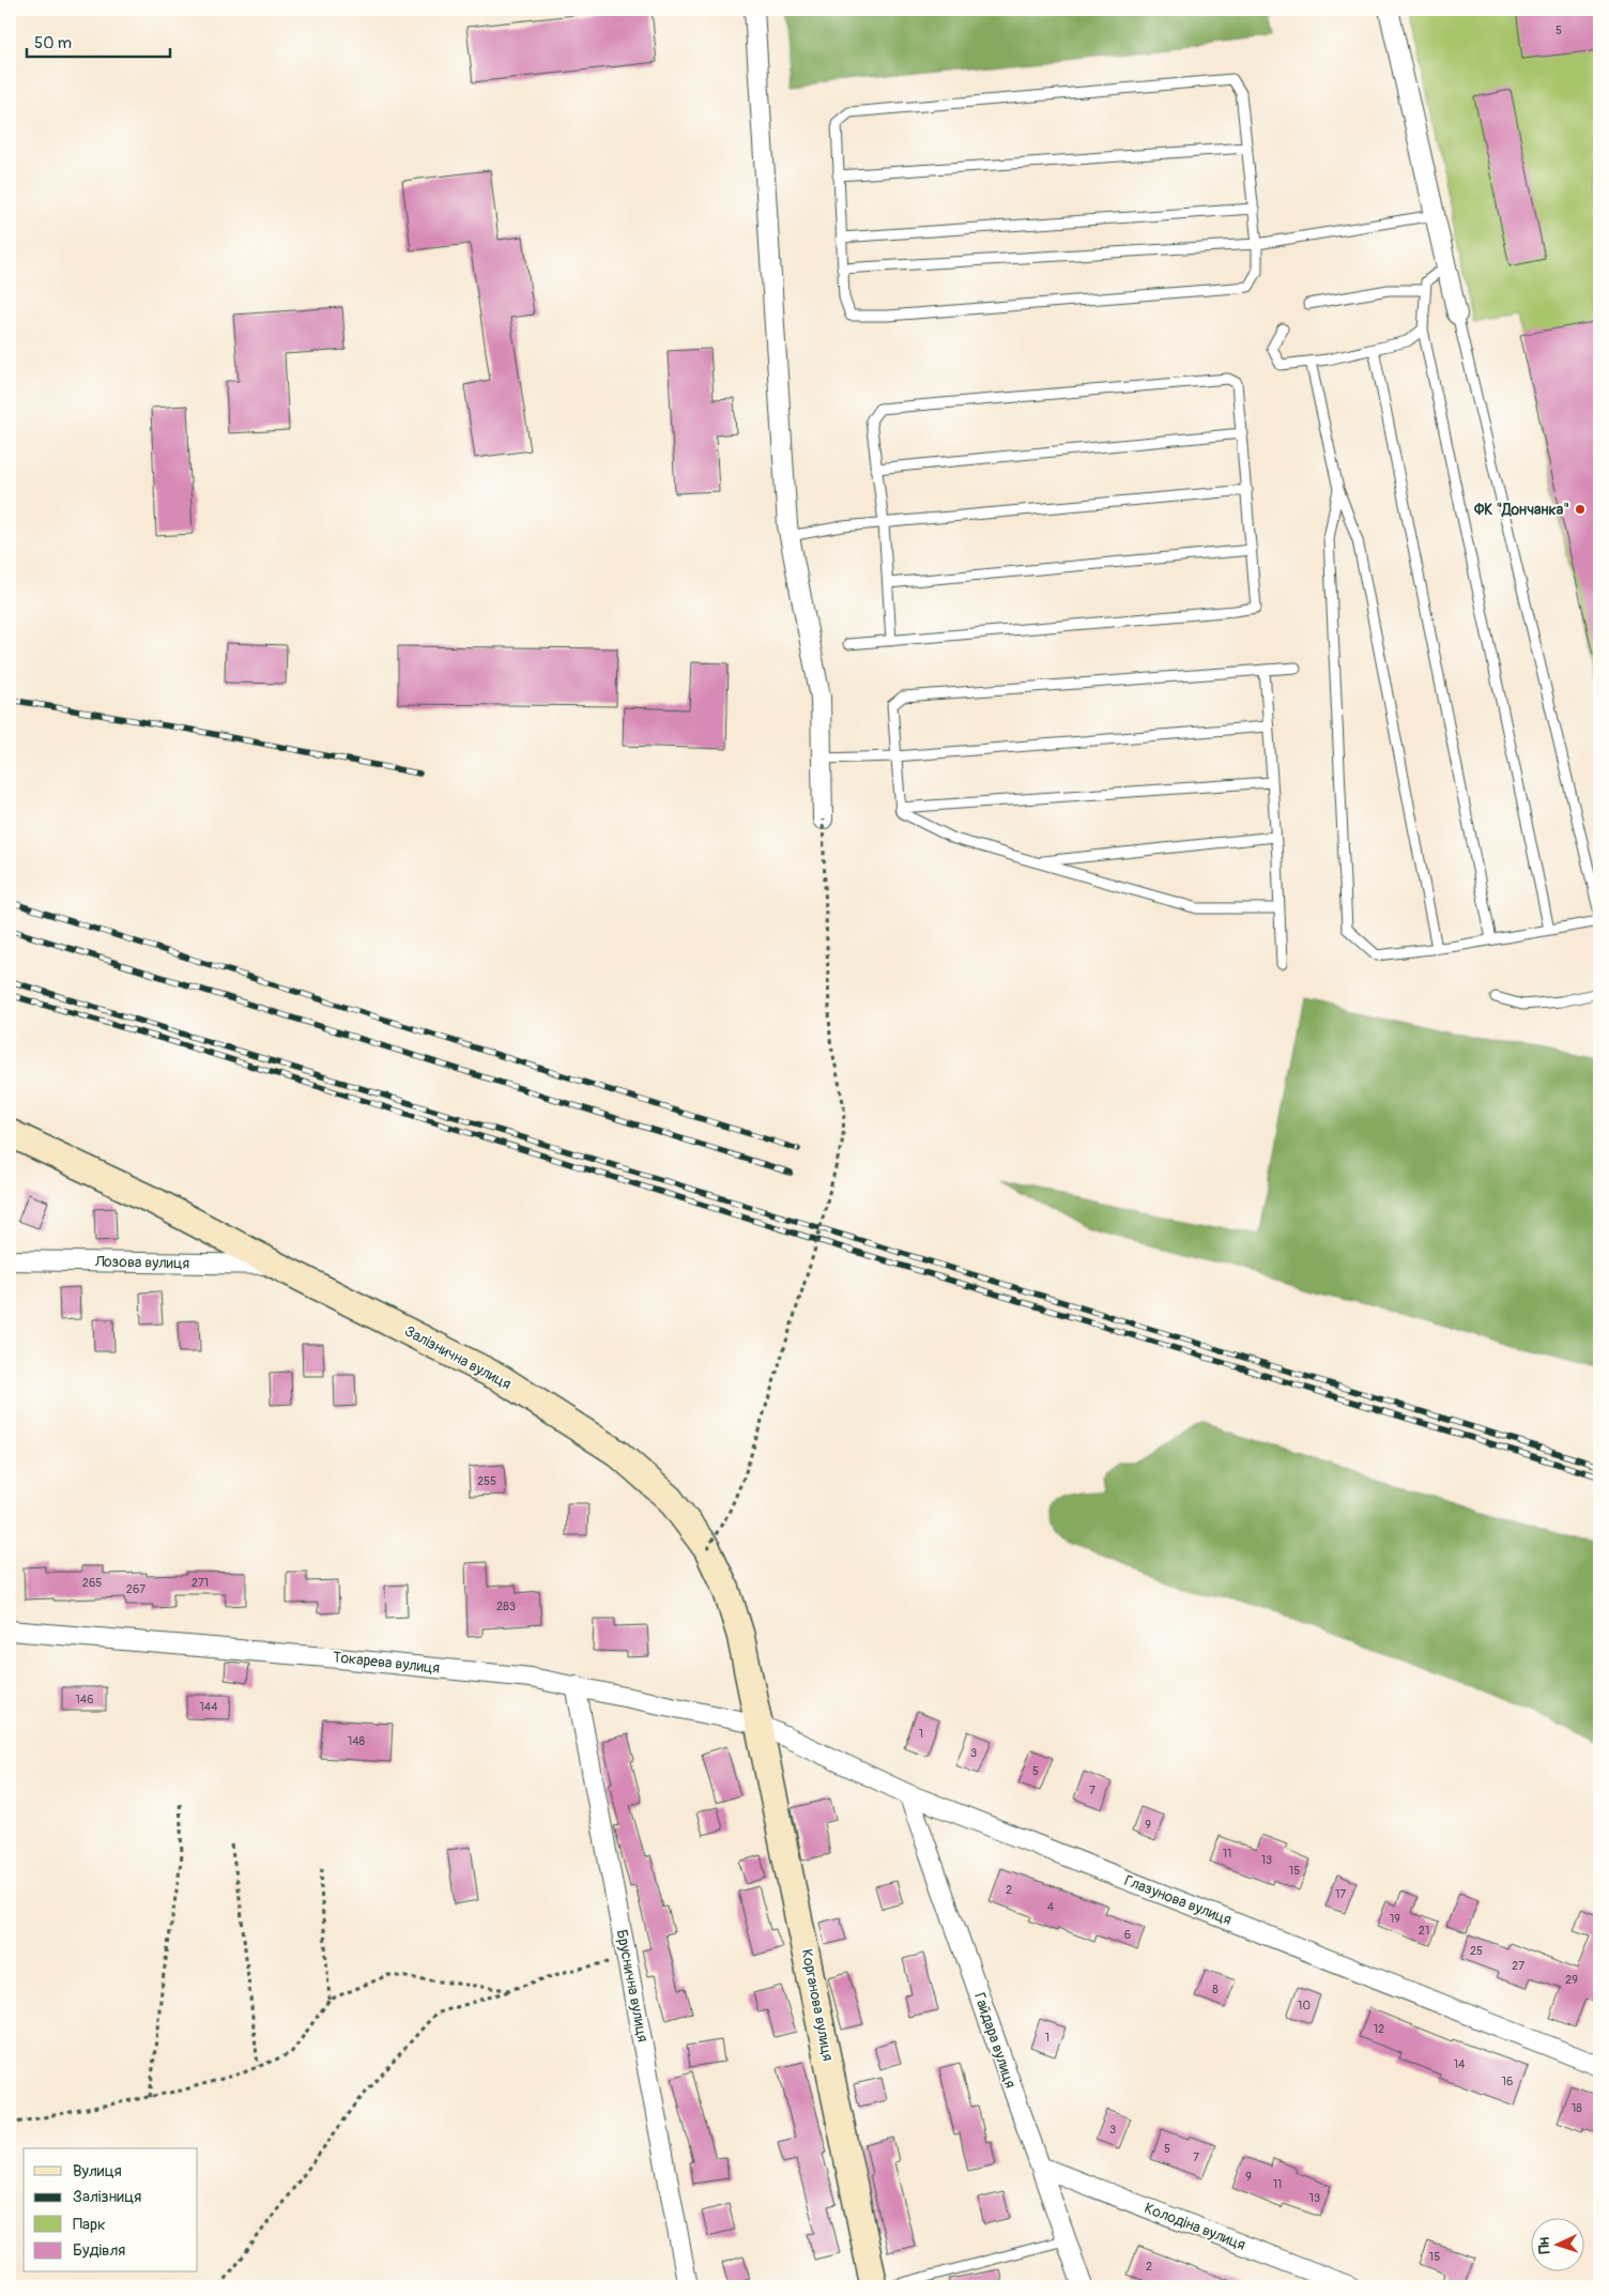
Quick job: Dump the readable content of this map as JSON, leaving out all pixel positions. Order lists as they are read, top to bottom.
{
  "streets": {
    "main road": ["Залізнична вулиця", "Корганова вулиця"],
    "street": [
      "Лозова вулиця",
      "Токарева вулиця",
      "Глазунова вулиця",
      "Бруснична вулиця",
      "Гайдара вулиця",
      "Колодіна вулиця"
    ]
  },
  "crossings": [
    ["Лозова вулиця", "Залізнична вулиця"],
    ["Залізнична вулиця", "Токарева вулиця"],
    ["Залізнична вулиця", "Глазунова вулиця"],
    ["Залізнична вулиця", "Корганова вулиця"],
    ["Токарева вулиця", "Глазунова вулиця"],
    ["Токарева вулиця", "Бруснична вулиця"],
    ["Токарева вулиця", "Корганова вулиця"],
    ["Глазунова вулиця", "Корганова вулиця"],
    ["Глазунова вулиця", "Гайдара вулиця"],
    ["Гайдара вулиця", "Колодіна вулиця"]
  ],
  "places": ["ФК \"Дончанка\""],
  "house_numbers": [
    "5",
    "255",
    "265",
    "271",
    "267",
    "283",
    "146",
    "144",
    "1",
    "148",
    "3",
    "5",
    "7",
    "9",
    "11",
    "13",
    "15",
    "2",
    "17",
    "4",
    "19",
    "21",
    "6",
    "25",
    "27",
    "29",
    "8",
    "10",
    "12",
    "1",
    "14",
    "16",
    "18",
    "3",
    "5",
    "7",
    "9",
    "11",
    "13",
    "15",
    "2"
  ],
  "legend": [
    "Вулиця",
    "Залізниця",
    "Парк",
    "Будівля"
  ],
  "scale_bar": "50 m",
  "north": "left"
}
